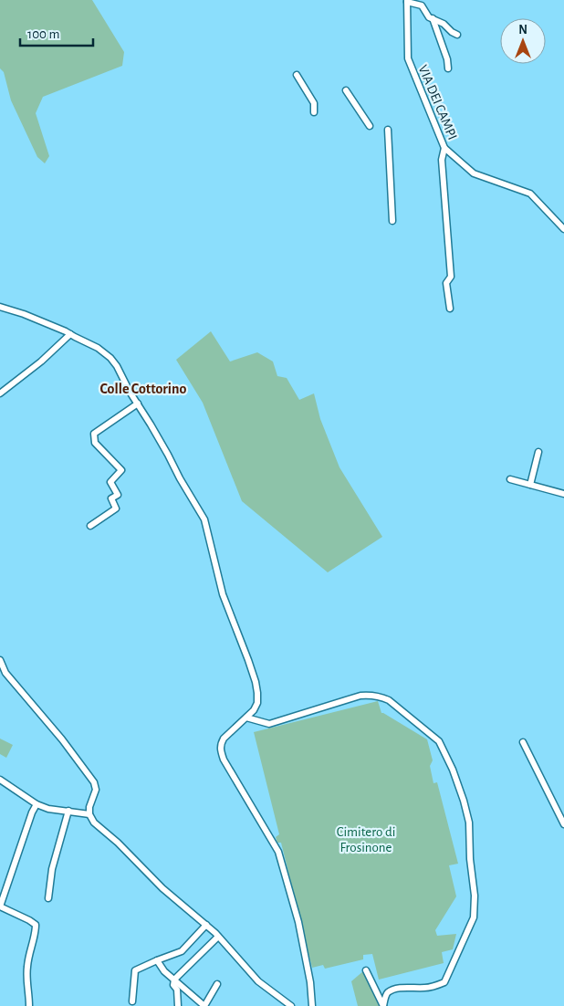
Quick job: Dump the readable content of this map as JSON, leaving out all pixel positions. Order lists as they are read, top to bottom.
{
  "streets": {
    "street": ["VIA DEI CAMPI"]
  },
  "districts": ["Colle Cottorino"],
  "parks": ["Cimitero di Frosinone"],
  "scale_bar": "100 m",
  "north": "top"
}
